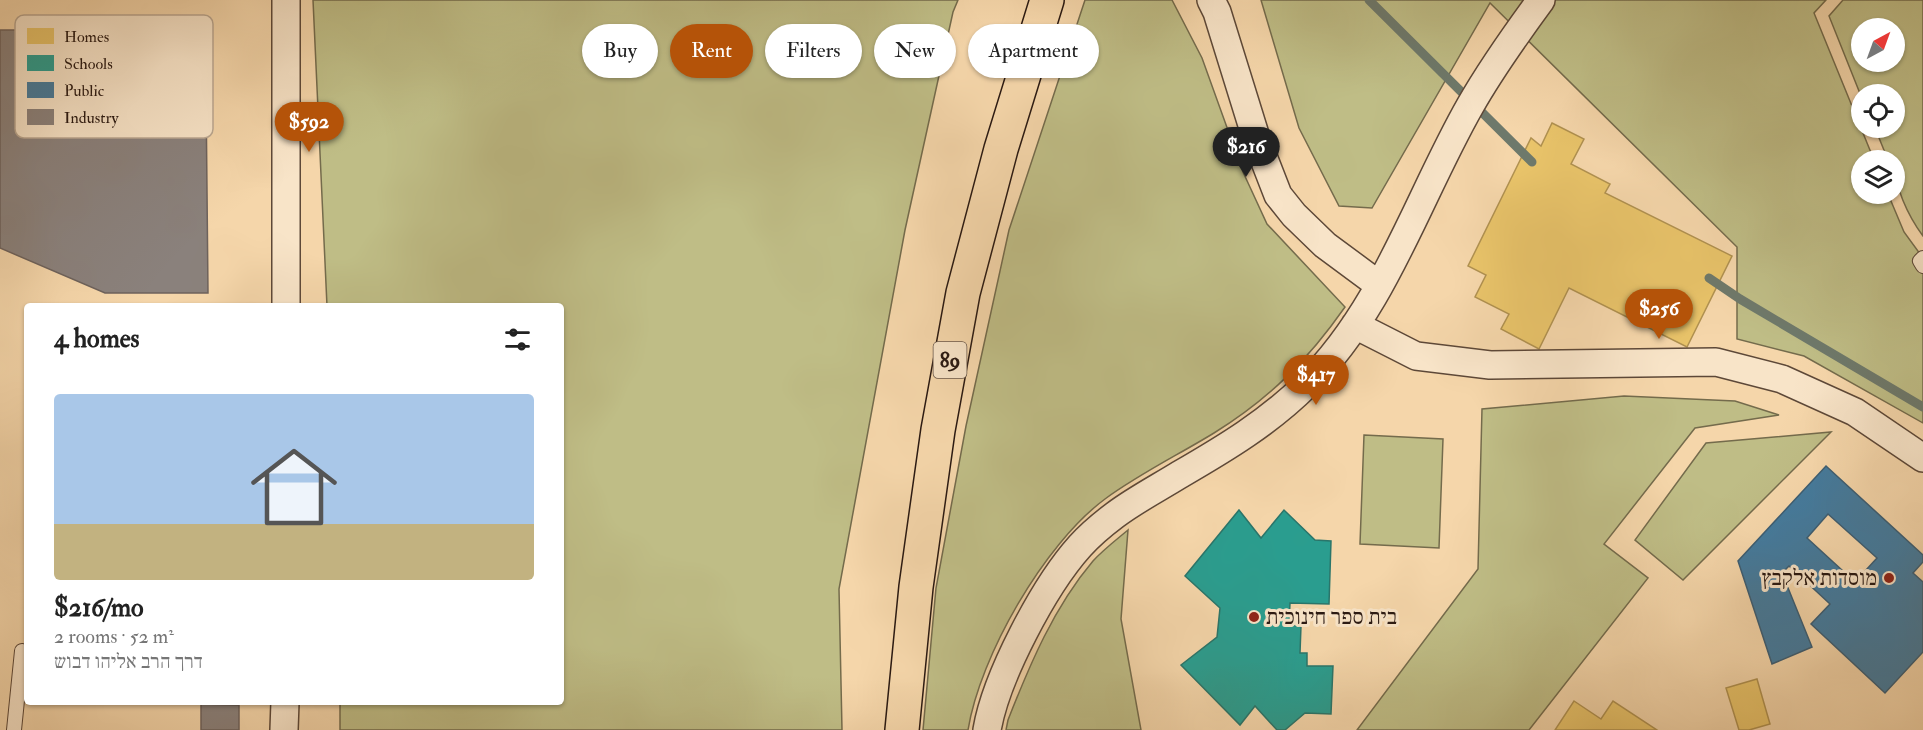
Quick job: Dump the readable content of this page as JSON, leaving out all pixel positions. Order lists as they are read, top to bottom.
{
  "streets": {
    "highway": ["89"]
  },
  "places": ["מוסדות אלקבץ", "בית ספר חינוכית"],
  "legend": [
    "Homes",
    "Schools",
    "Public",
    "Industry"
  ],
  "north": "top right",
  "page": {
    "chip": [
      "Buy",
      "Rent",
      "Filters",
      "New",
      "Apartment"
    ],
    "price": [
      "$592",
      "$216",
      "$256",
      "$417"
    ],
    "heading": "4 homes",
    "list": [
      {
        "name": "$216/mo",
        "note": "2 rooms · 52 m² · דרך הרב אליהו דבוש"
      }
    ]
  }
}
